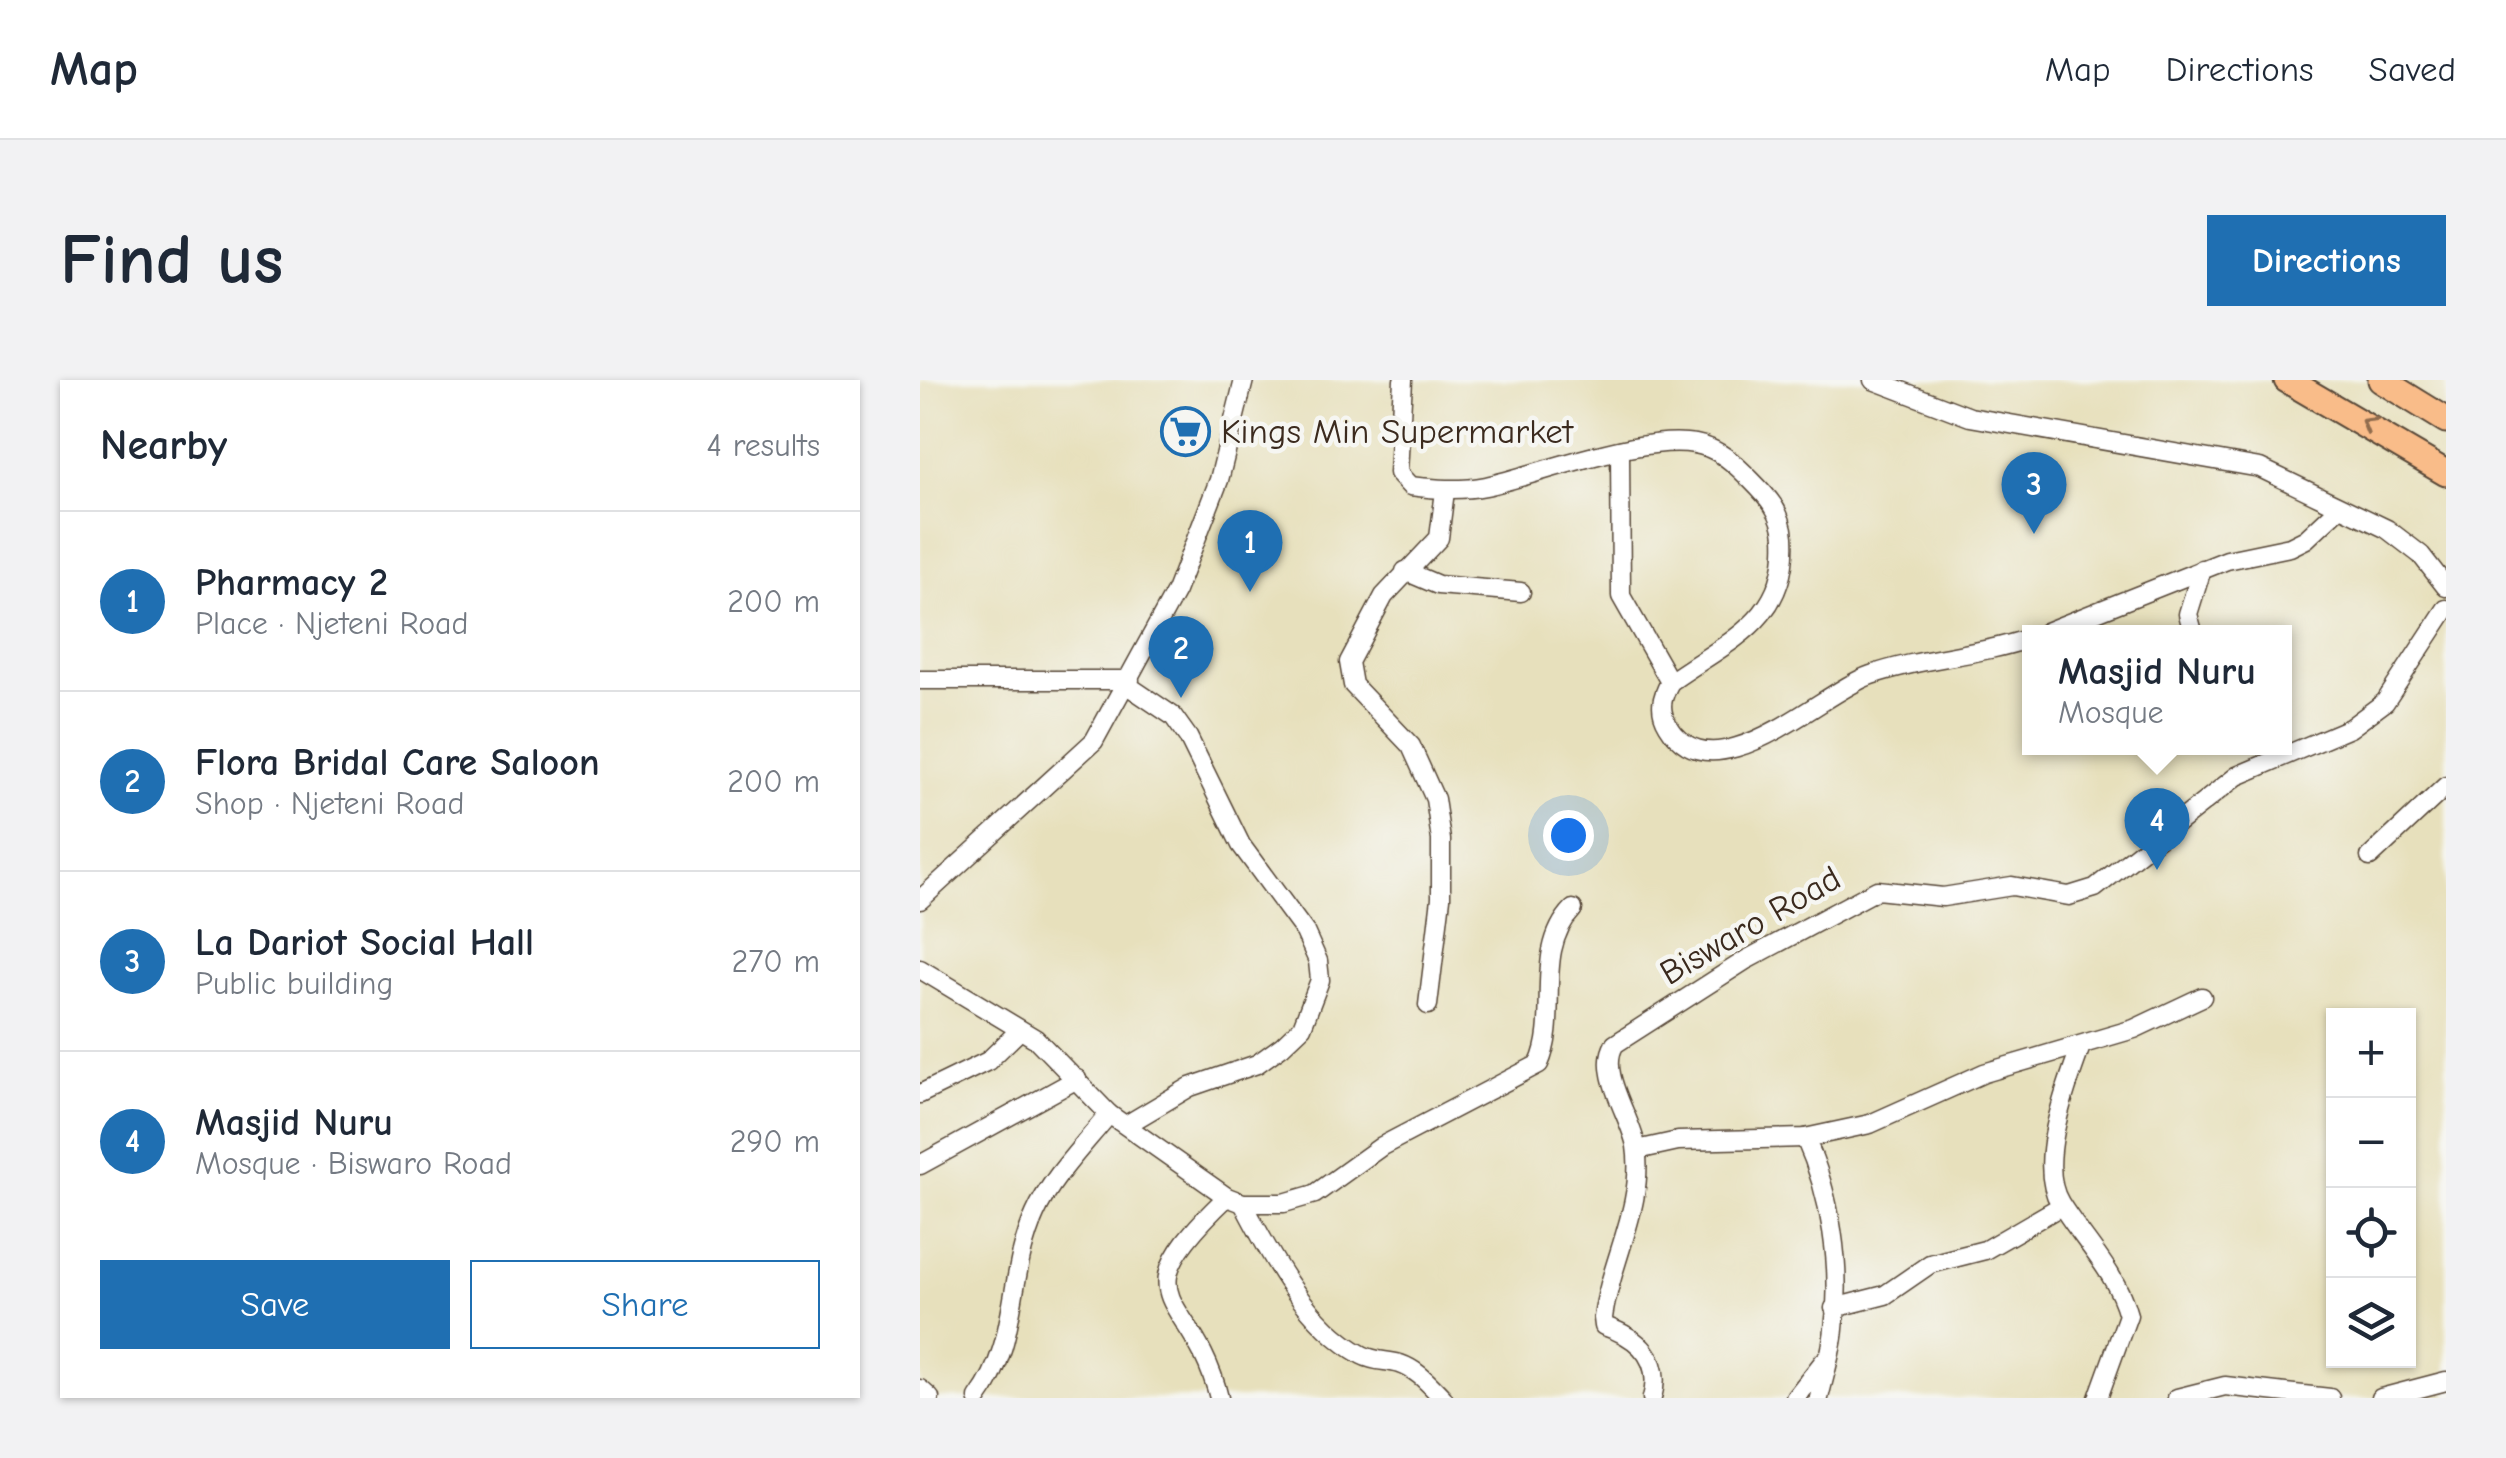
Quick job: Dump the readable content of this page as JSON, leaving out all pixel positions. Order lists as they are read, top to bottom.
{
  "streets": {
    "street": ["Biswaro Road"]
  },
  "places": {
    "supermarket": ["Kings Min Supermarket"]
  },
  "page": {
    "header": "Map",
    "nav": ["Map", "Directions", "Saved"],
    "buttons": [
      "Directions",
      ["Save", "Share"]
    ],
    "title": "Find us",
    "heading": ["Nearby", "4 results"],
    "pins": [
      "3",
      "1",
      "2",
      "4"
    ],
    "list": [
      {
        "mark": "1",
        "name": "Pharmacy 2",
        "note": "Place · Njeteni Road",
        "value": "200 m"
      },
      {
        "mark": "2",
        "name": "Flora Bridal Care Saloon",
        "note": "Shop · Njeteni Road",
        "value": "200 m"
      },
      {
        "mark": "3",
        "name": "La Dariot Social Hall",
        "note": "Public building",
        "value": "270 m"
      },
      {
        "mark": "4",
        "name": "Masjid Nuru",
        "note": "Mosque · Biswaro Road",
        "value": "290 m"
      }
    ],
    "popup": ["Masjid Nuru", "Mosque"],
    "map_buttons": ["+", "−"]
  }
}
